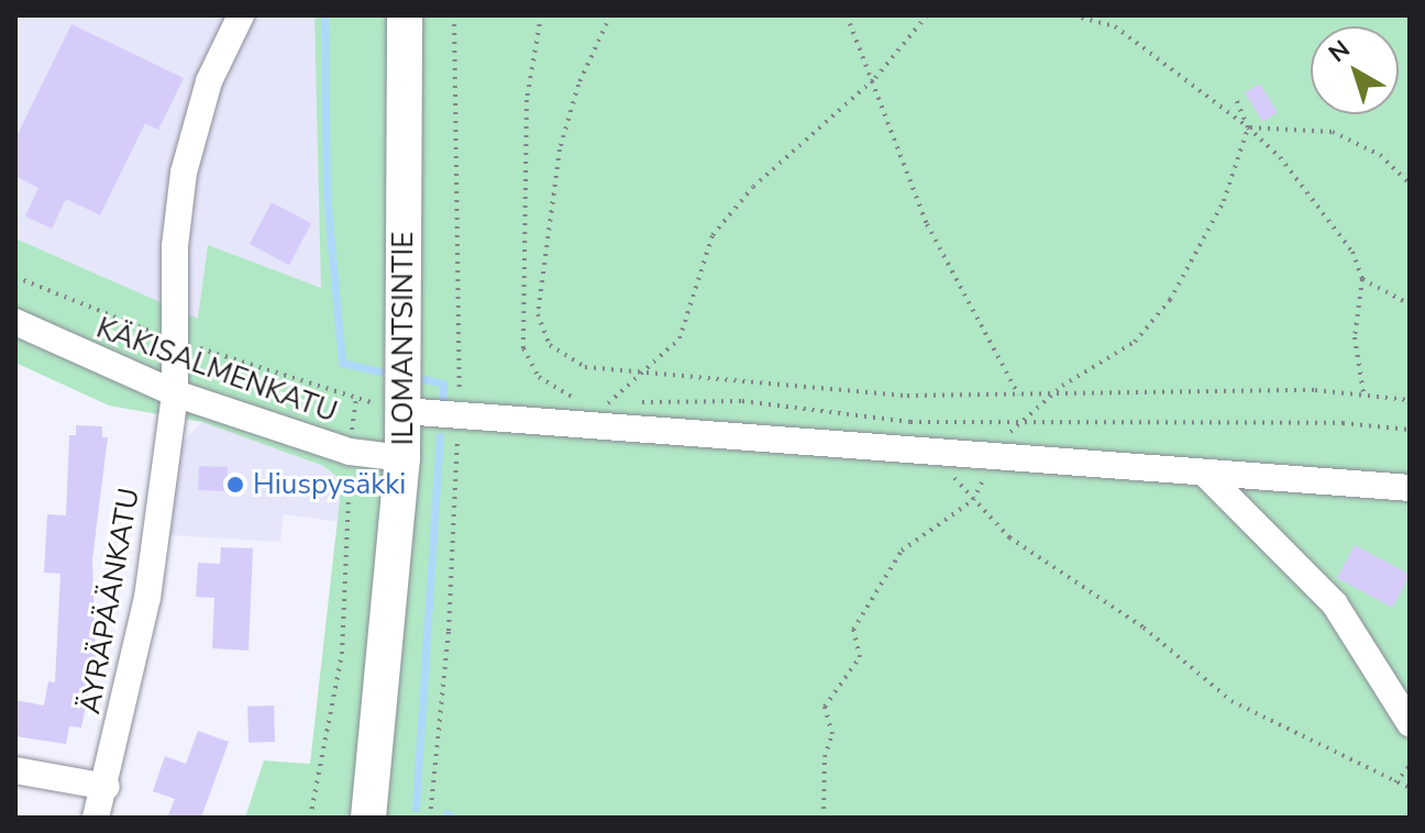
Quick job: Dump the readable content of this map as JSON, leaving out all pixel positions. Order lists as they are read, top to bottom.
{
  "streets": {
    "main road": ["ILOMANTSINTIE"],
    "street": ["KÄKISALMENKATU", "ÄYRÄPÄÄNKATU"]
  },
  "crossings": [
    ["ILOMANTSINTIE", "KÄKISALMENKATU"],
    ["KÄKISALMENKATU", "ÄYRÄPÄÄNKATU"]
  ],
  "places": ["Hiuspysäkki"],
  "north": "top left"
}
